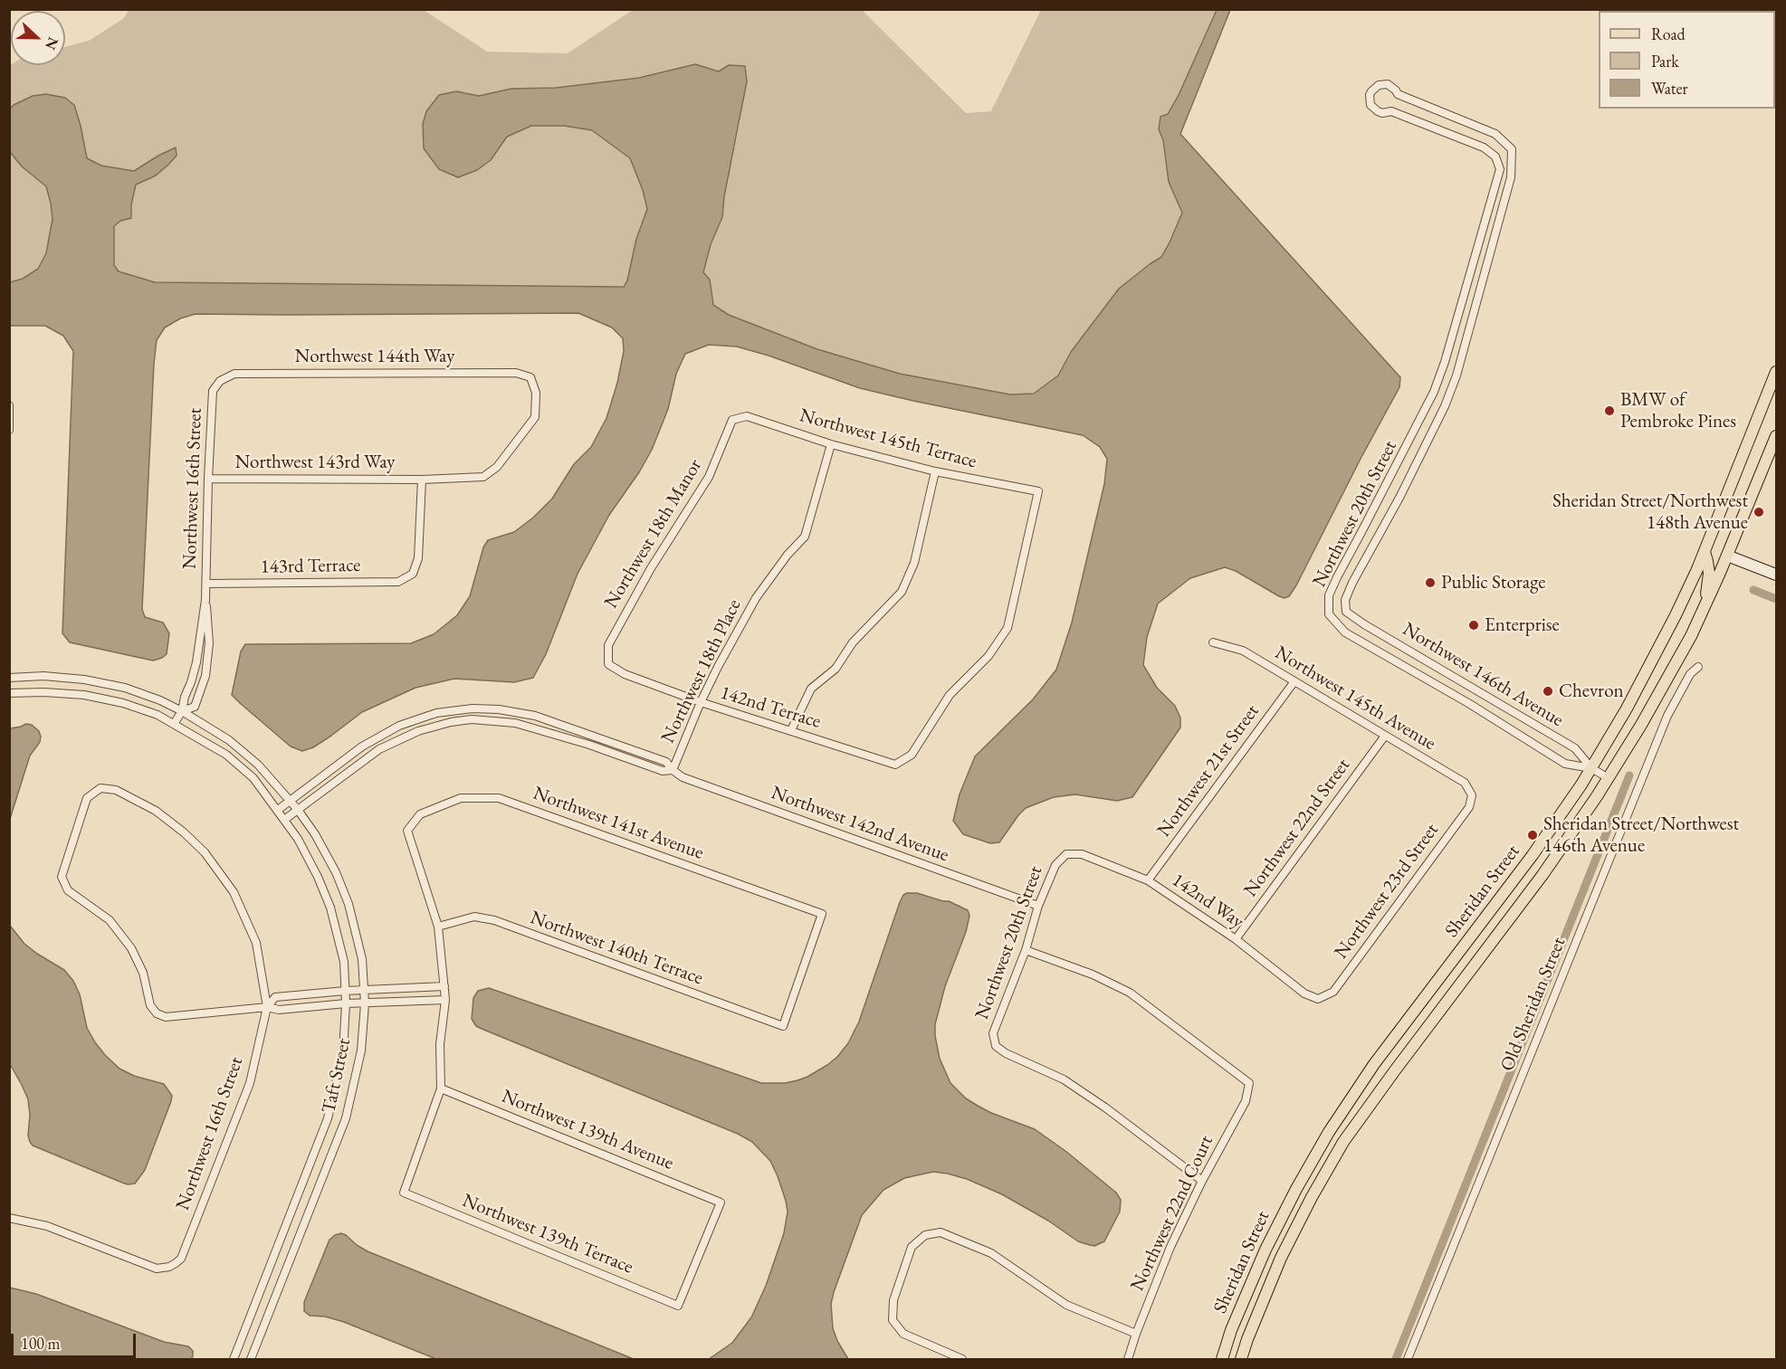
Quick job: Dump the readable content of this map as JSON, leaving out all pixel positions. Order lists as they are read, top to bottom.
{
  "streets": {
    "main road": ["Sheridan Street"],
    "street": [
      "Northwest 144th Way",
      "Northwest 145th Terrace",
      "Northwest 143rd Way",
      "Northwest 16th Street",
      "Northwest 20th Street",
      "Northwest 18th Manor",
      "143rd Terrace",
      "Northwest 18th Place",
      "Northwest 146th Avenue",
      "Northwest 145th Avenue",
      "142nd Terrace",
      "Northwest 21st Street",
      "Northwest 141st Avenue",
      "Northwest 142nd Avenue",
      "Northwest 22nd Street",
      "Northwest 23rd Street",
      "142nd Way",
      "Northwest 140th Terrace",
      "Old Sheridan Street",
      "Taft Street",
      "Northwest 139th Avenue",
      "Northwest 22nd Court",
      "Northwest 139th Terrace"
    ]
  },
  "crossings": [
    ["Northwest 144th Way", "Northwest 143rd Way"],
    ["Northwest 144th Way", "Northwest 16th Street"],
    ["Northwest 145th Terrace", "Northwest 18th Manor"],
    ["Northwest 145th Terrace", "Northwest 18th Place"],
    ["Northwest 145th Terrace", "142nd Terrace"],
    ["Northwest 143rd Way", "Northwest 16th Street"],
    ["Northwest 143rd Way", "143rd Terrace"],
    ["Northwest 16th Street", "143rd Terrace"],
    ["Northwest 20th Street", "Northwest 146th Avenue"],
    ["Northwest 20th Street", "Northwest 142nd Avenue"],
    ["Northwest 20th Street", "Sheridan Street"],
    ["Northwest 20th Street", "142nd Way"],
    ["Northwest 20th Street", "Northwest 22nd Court"],
    ["Northwest 18th Manor", "142nd Terrace"],
    ["Northwest 18th Place", "142nd Terrace"],
    ["Northwest 18th Place", "Northwest 142nd Avenue"],
    ["Northwest 146th Avenue", "Sheridan Street"],
    ["Northwest 145th Avenue", "Northwest 21st Street"],
    ["Northwest 145th Avenue", "Northwest 22nd Street"],
    ["Northwest 145th Avenue", "Northwest 23rd Street"],
    ["Northwest 21st Street", "142nd Way"],
    ["Northwest 141st Avenue", "Northwest 140th Terrace"],
    ["Northwest 142nd Avenue", "Taft Street"],
    ["Northwest 22nd Street", "142nd Way"],
    ["Northwest 23rd Street", "142nd Way"],
    ["Northwest 139th Avenue", "Northwest 139th Terrace"]
  ],
  "places": [
    "BMW of Pembroke Pines",
    "Sheridan Street/Northwest 148th Avenue",
    "Public Storage",
    "Enterprise",
    "Chevron",
    "Sheridan Street/Northwest 146th Avenue"
  ],
  "legend": ["Road", "Park", "Water"],
  "scale_bar": "100 m",
  "north": "right"
}
